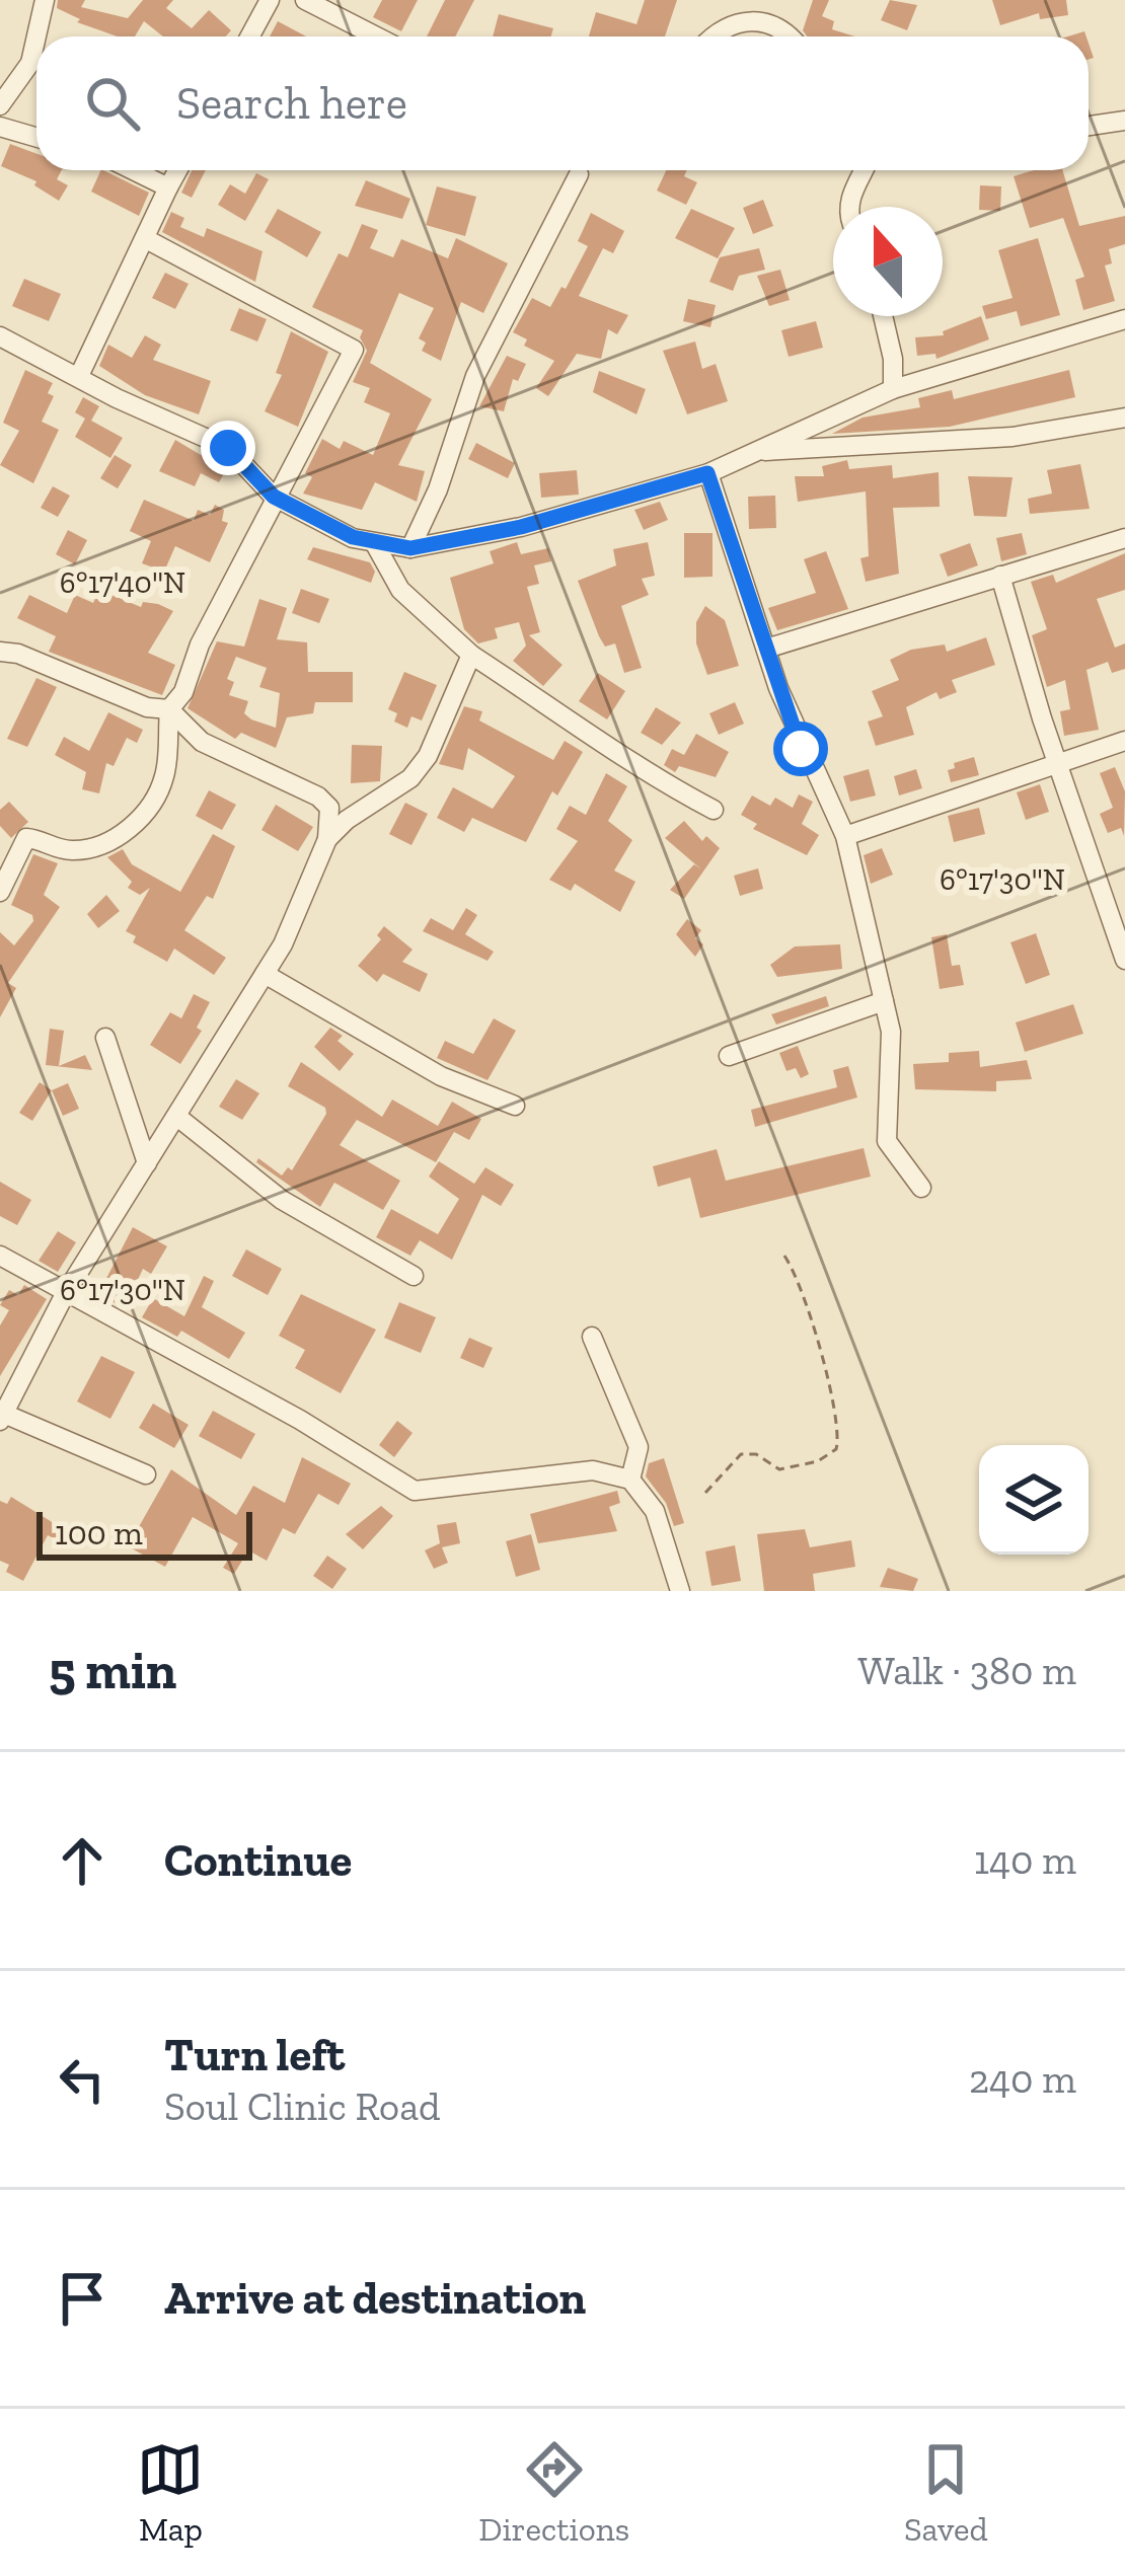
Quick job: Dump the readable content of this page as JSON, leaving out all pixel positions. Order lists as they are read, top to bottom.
{
  "scale_bar": "100 m",
  "north": "top",
  "page": {
    "search": "Search here",
    "scale": "100 m",
    "heading": ["5 min", "Walk · 380 m"],
    "list": [
      ["Continue", "140 m"],
      ["Turn left", "Soul Clinic Road", "240 m"],
      "Arrive at destination"
    ],
    "nav": ["Map", "Directions", "Saved"]
  },
  "coordinates": ["6°17'40\"N", "6°17'30\"N"]
}
